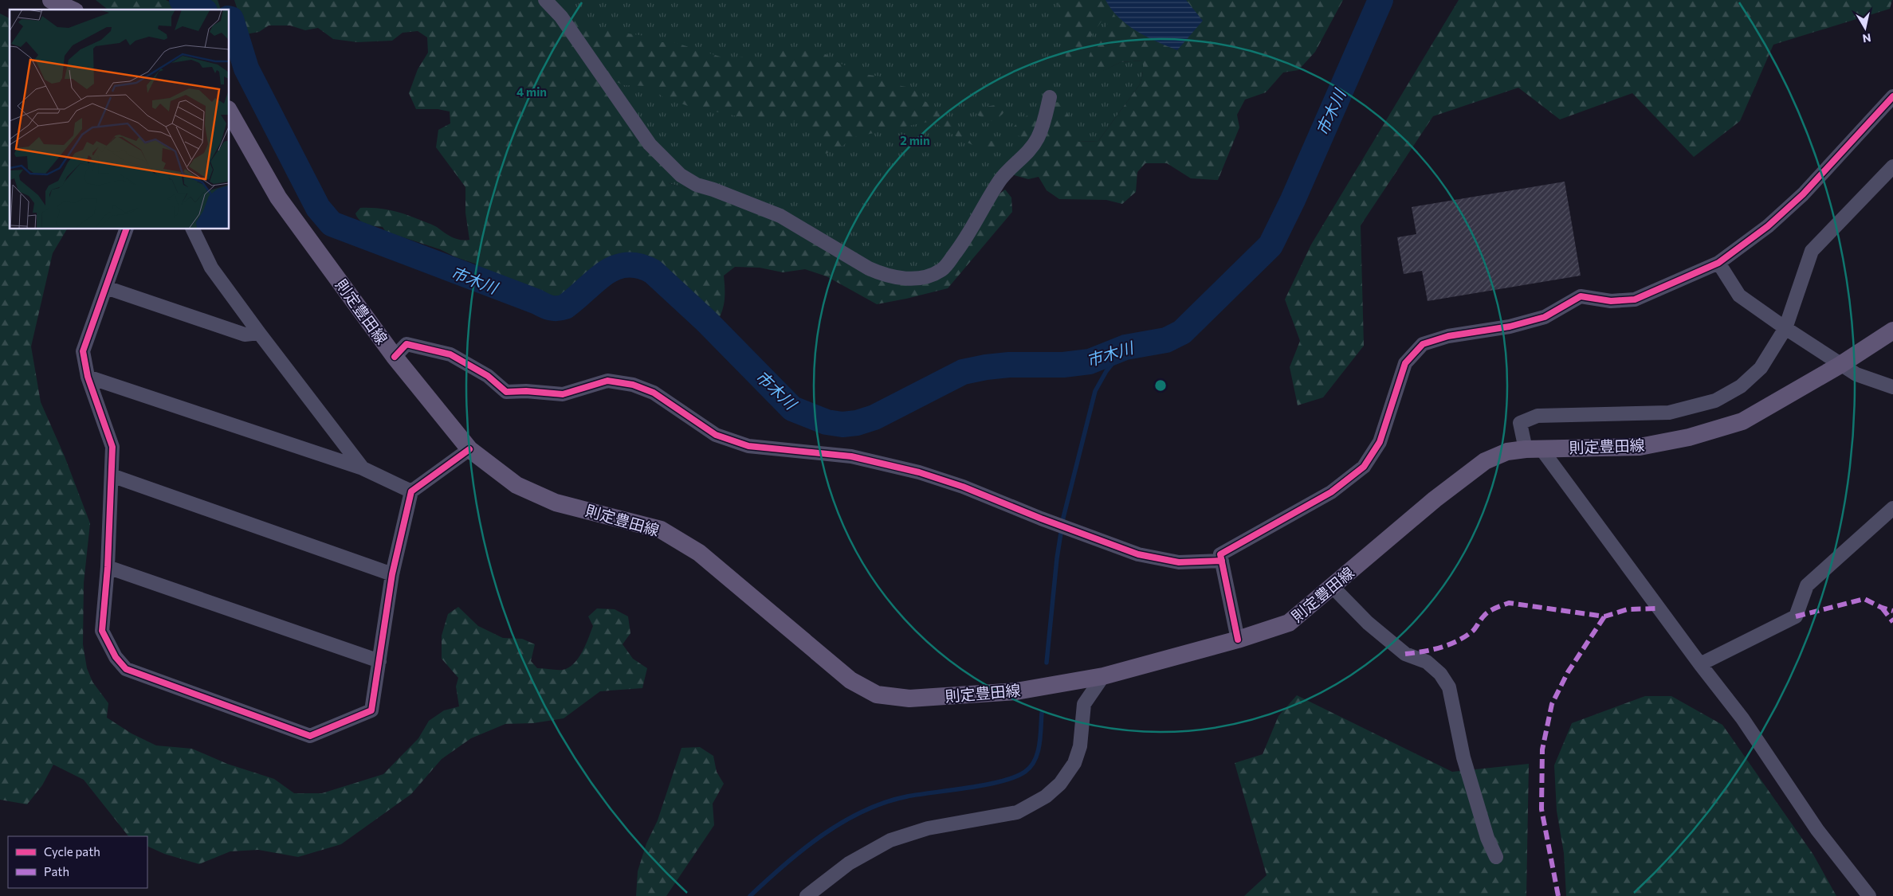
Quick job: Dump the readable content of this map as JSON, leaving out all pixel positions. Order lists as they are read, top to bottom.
{
  "streets": {
    "main road": ["則定豊田線"]
  },
  "water": ["市木川"],
  "legend": ["Cycle path", "Path"],
  "north": "bottom",
  "rings": ["4 min", "2 min"]
}
